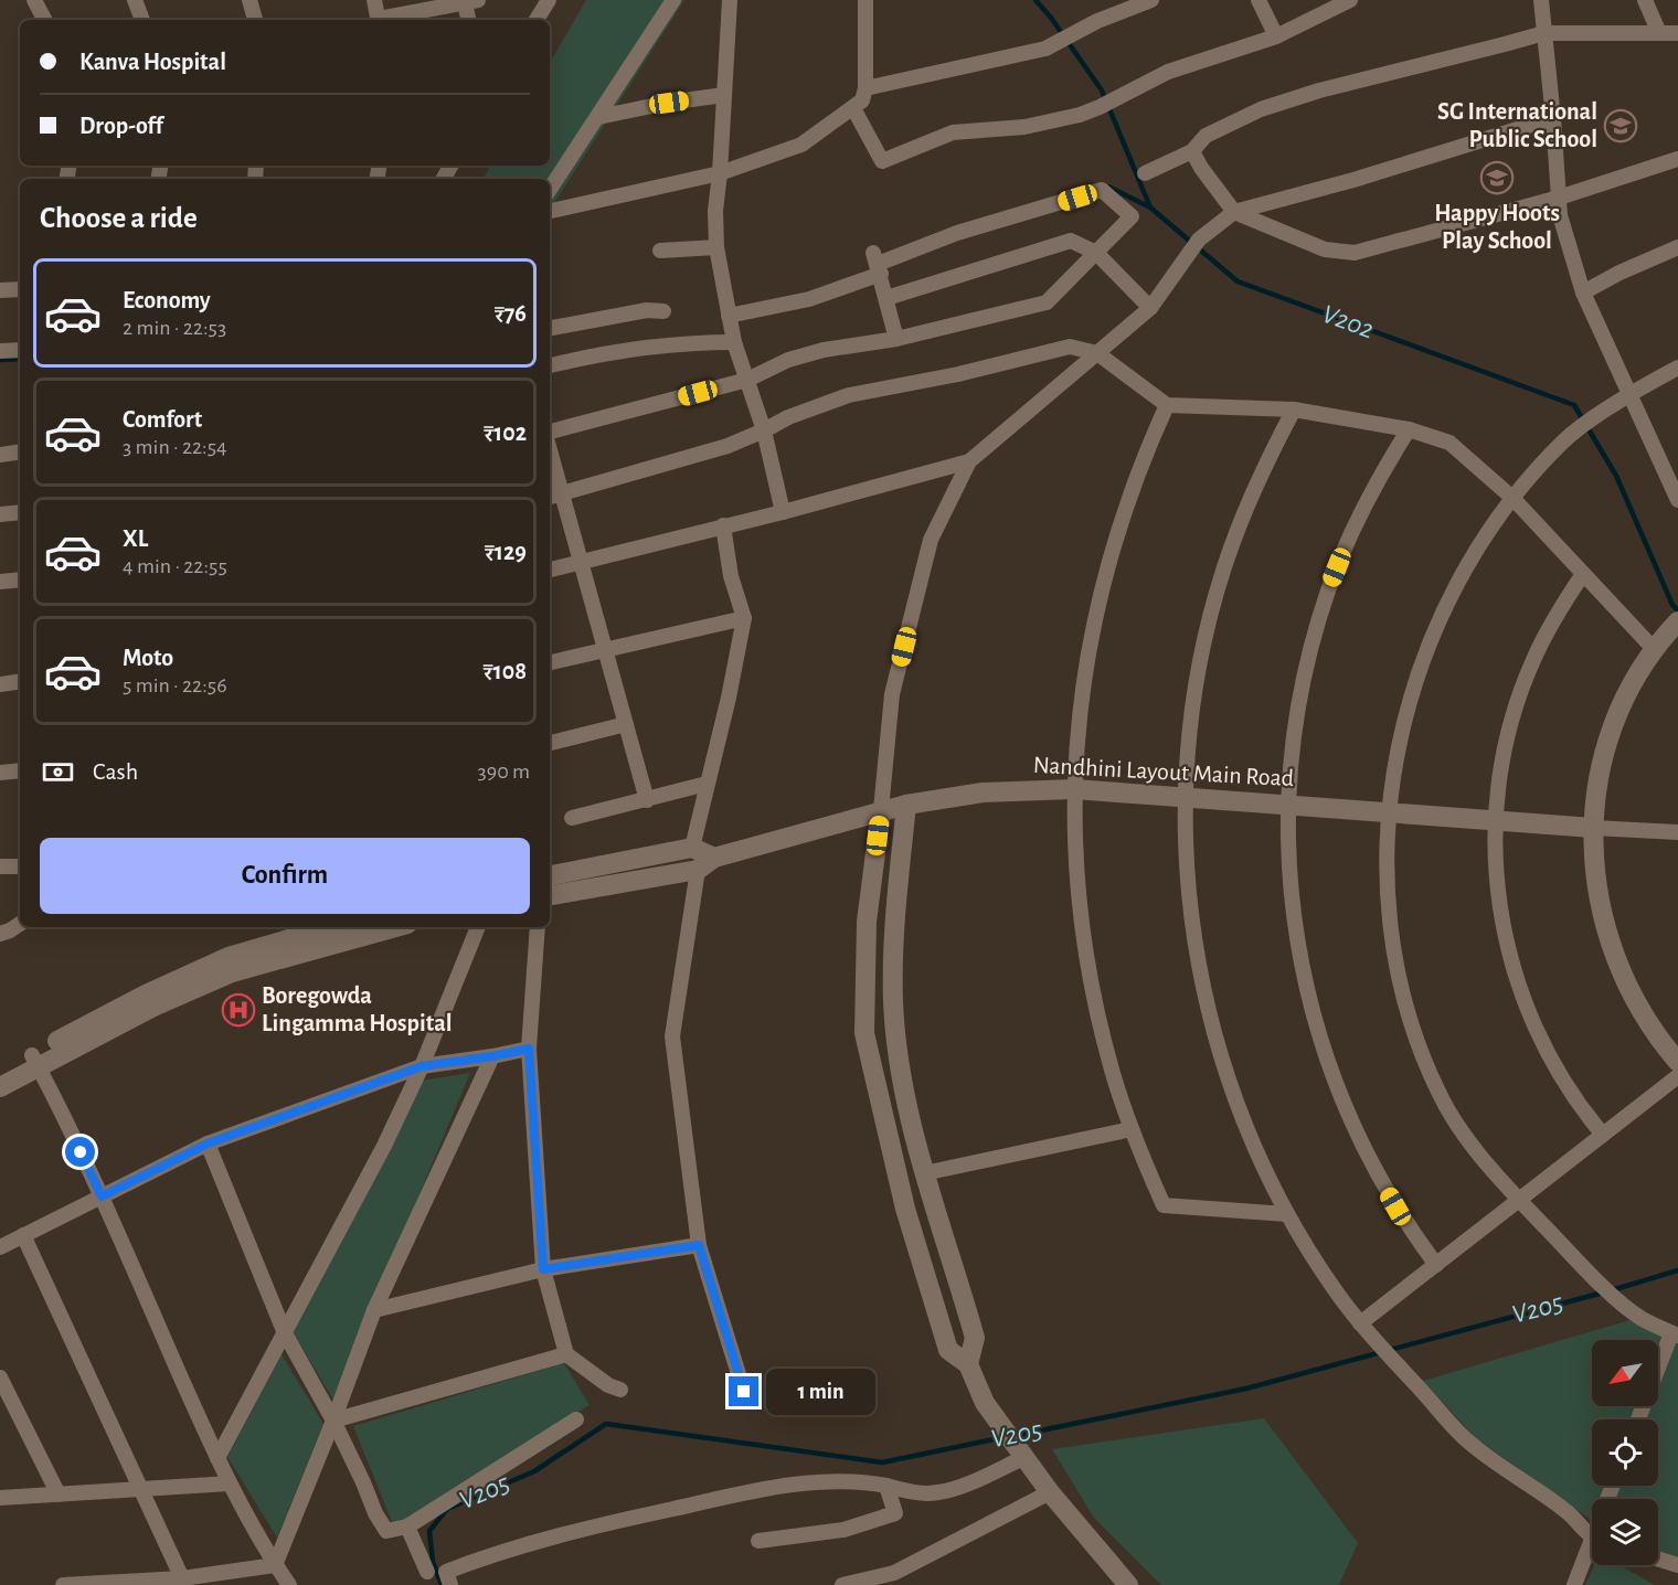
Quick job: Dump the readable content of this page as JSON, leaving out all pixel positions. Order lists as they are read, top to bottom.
{
  "streets": {
    "main road": ["Nandhini Layout Main Road"]
  },
  "water": ["V202", "V205"],
  "places": {
    "school or university": ["SG International Public School", "Happy Hoots Play School"],
    "hospital": ["Boregowda Lingamma Hospital"]
  },
  "north": "bottom left",
  "page": {
    "banner": ["Kanva Hospital", "Drop-off"],
    "heading": "Choose a ride",
    "list": [
      {
        "name": "Economy",
        "note": "2 min · 22:53",
        "value": "₹76"
      },
      {
        "name": "Comfort",
        "note": "3 min · 22:54",
        "value": "₹102"
      },
      {
        "name": "XL",
        "note": "4 min · 22:55",
        "value": "₹129"
      },
      {
        "name": "Moto",
        "note": "5 min · 22:56",
        "value": "₹108"
      }
    ],
    "pay": ["Cash", "390 m"],
    "buttons": "Confirm",
    "bubble": "1 min"
  }
}
